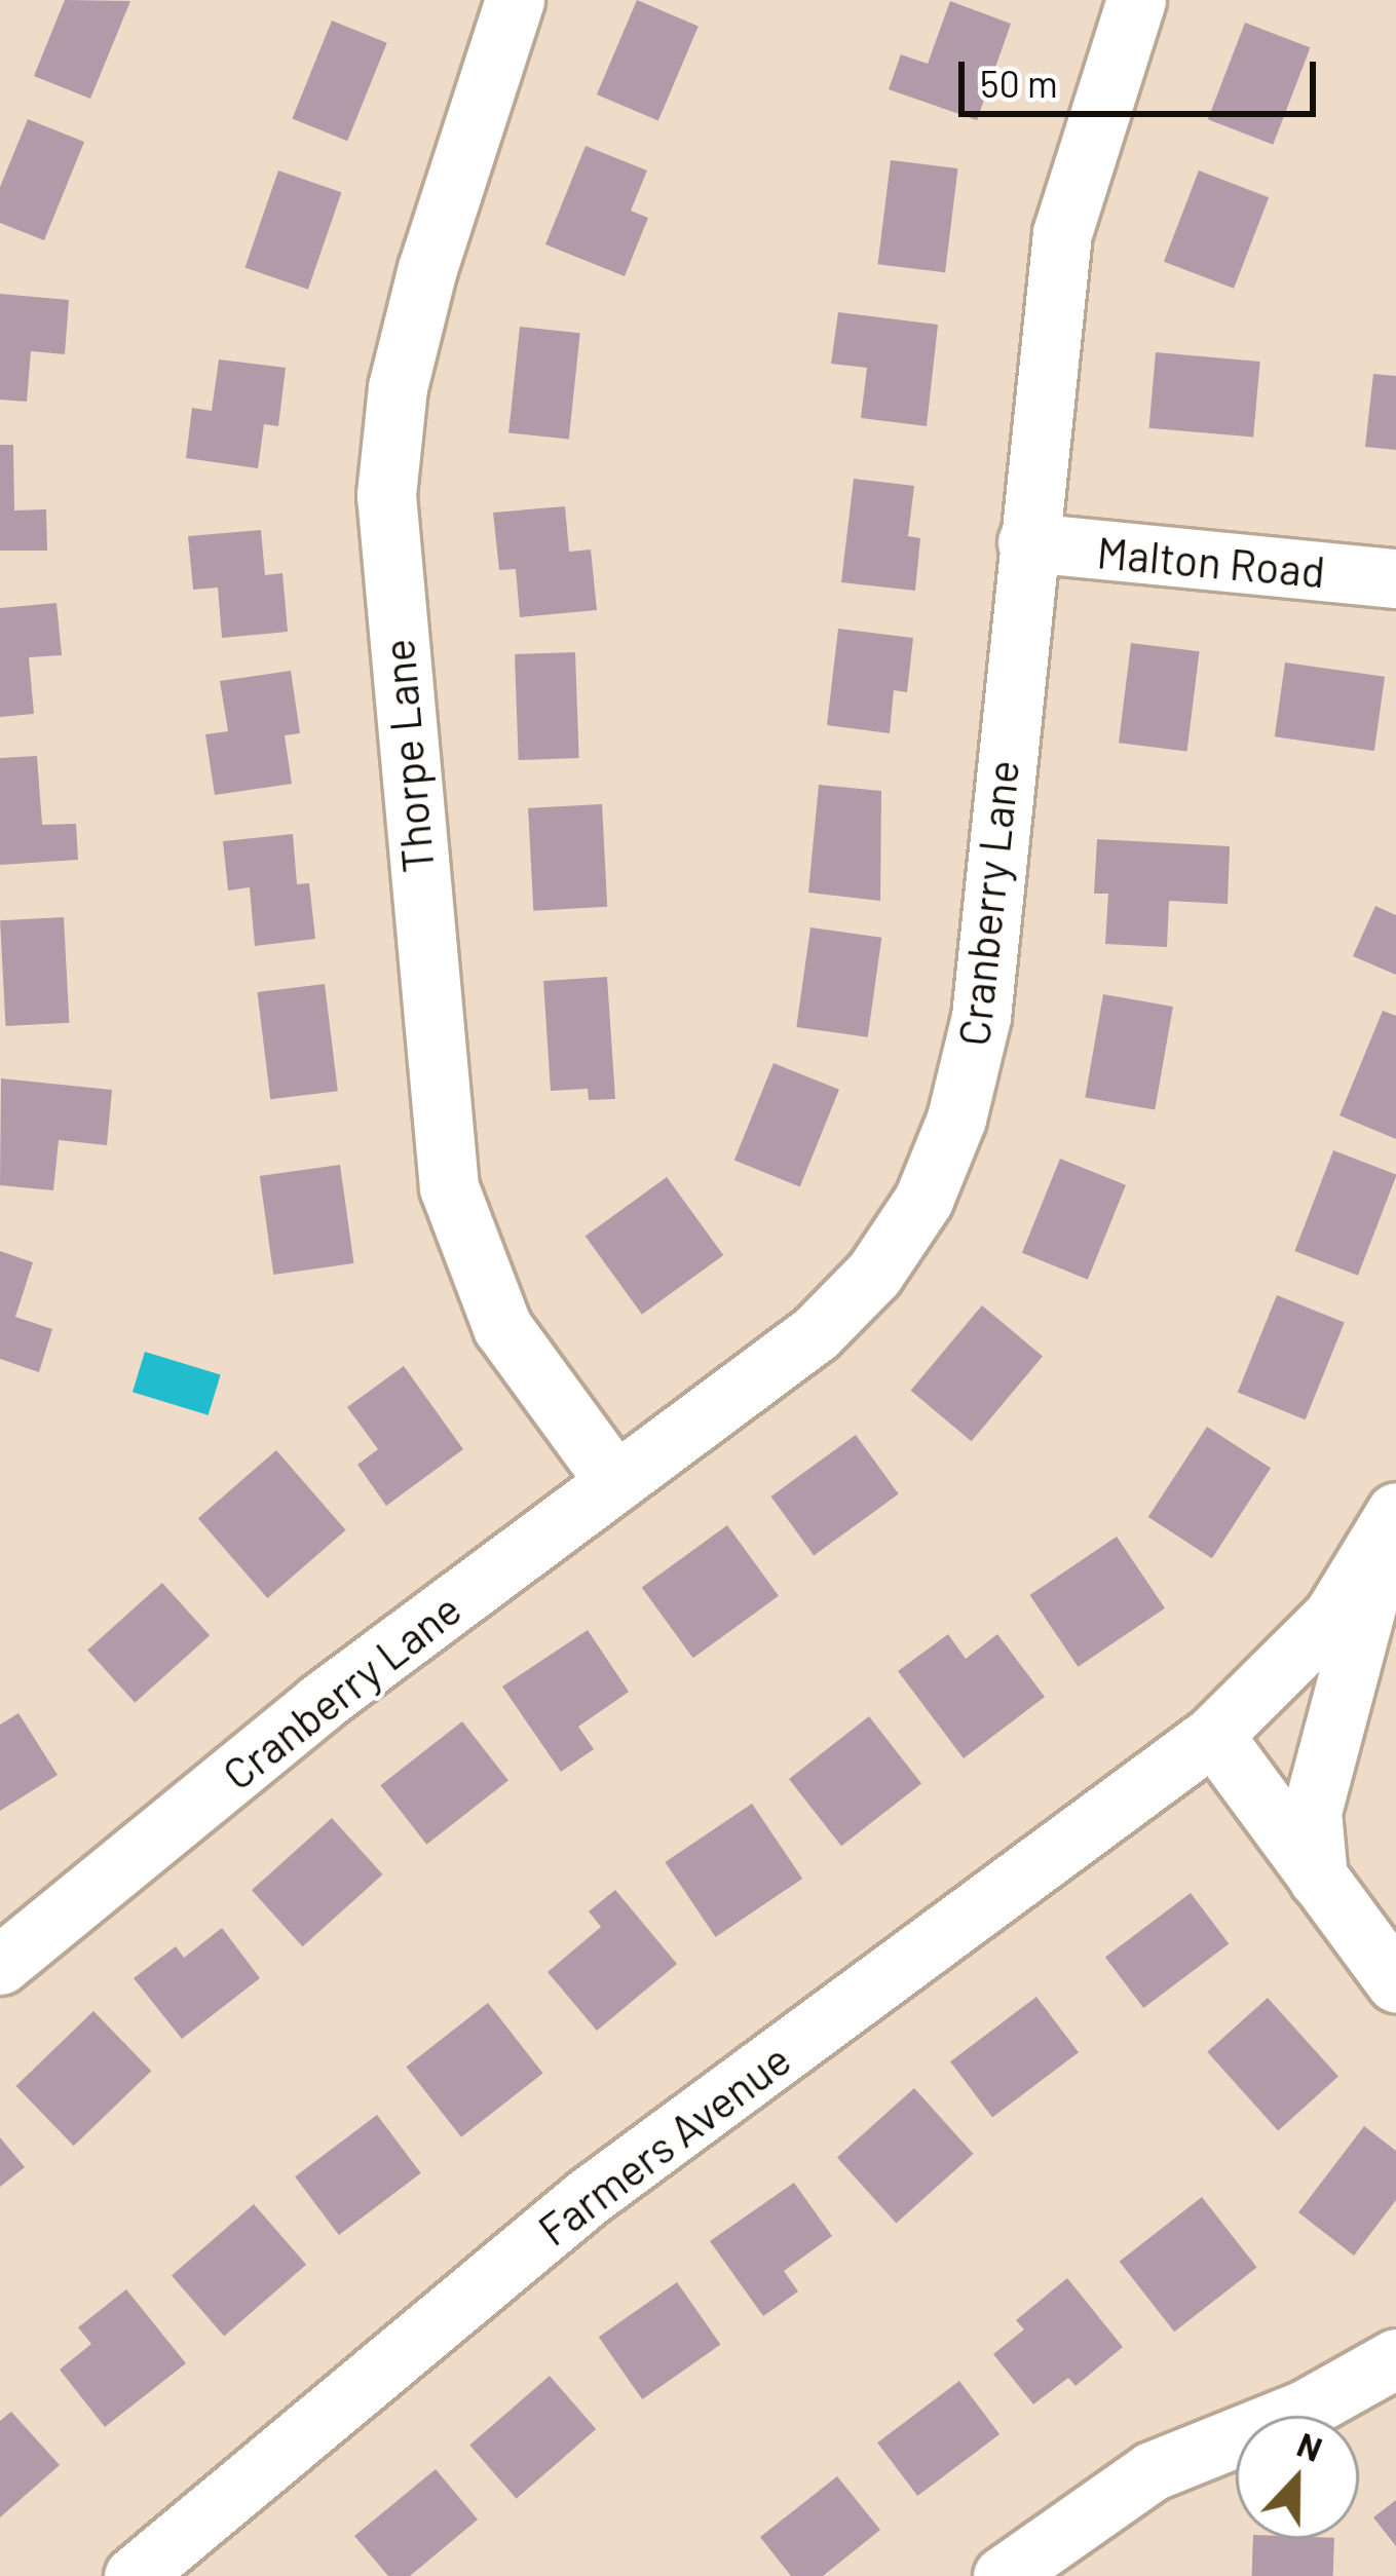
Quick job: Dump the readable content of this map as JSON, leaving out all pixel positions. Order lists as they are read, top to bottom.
{
  "streets": {
    "street": [
      "Malton Road",
      "Thorpe Lane",
      "Cranberry Lane",
      "Farmers Avenue"
    ]
  },
  "crossings": [
    ["Malton Road", "Cranberry Lane"],
    ["Thorpe Lane", "Cranberry Lane"]
  ],
  "scale_bar": "50 m",
  "north": "top"
}
